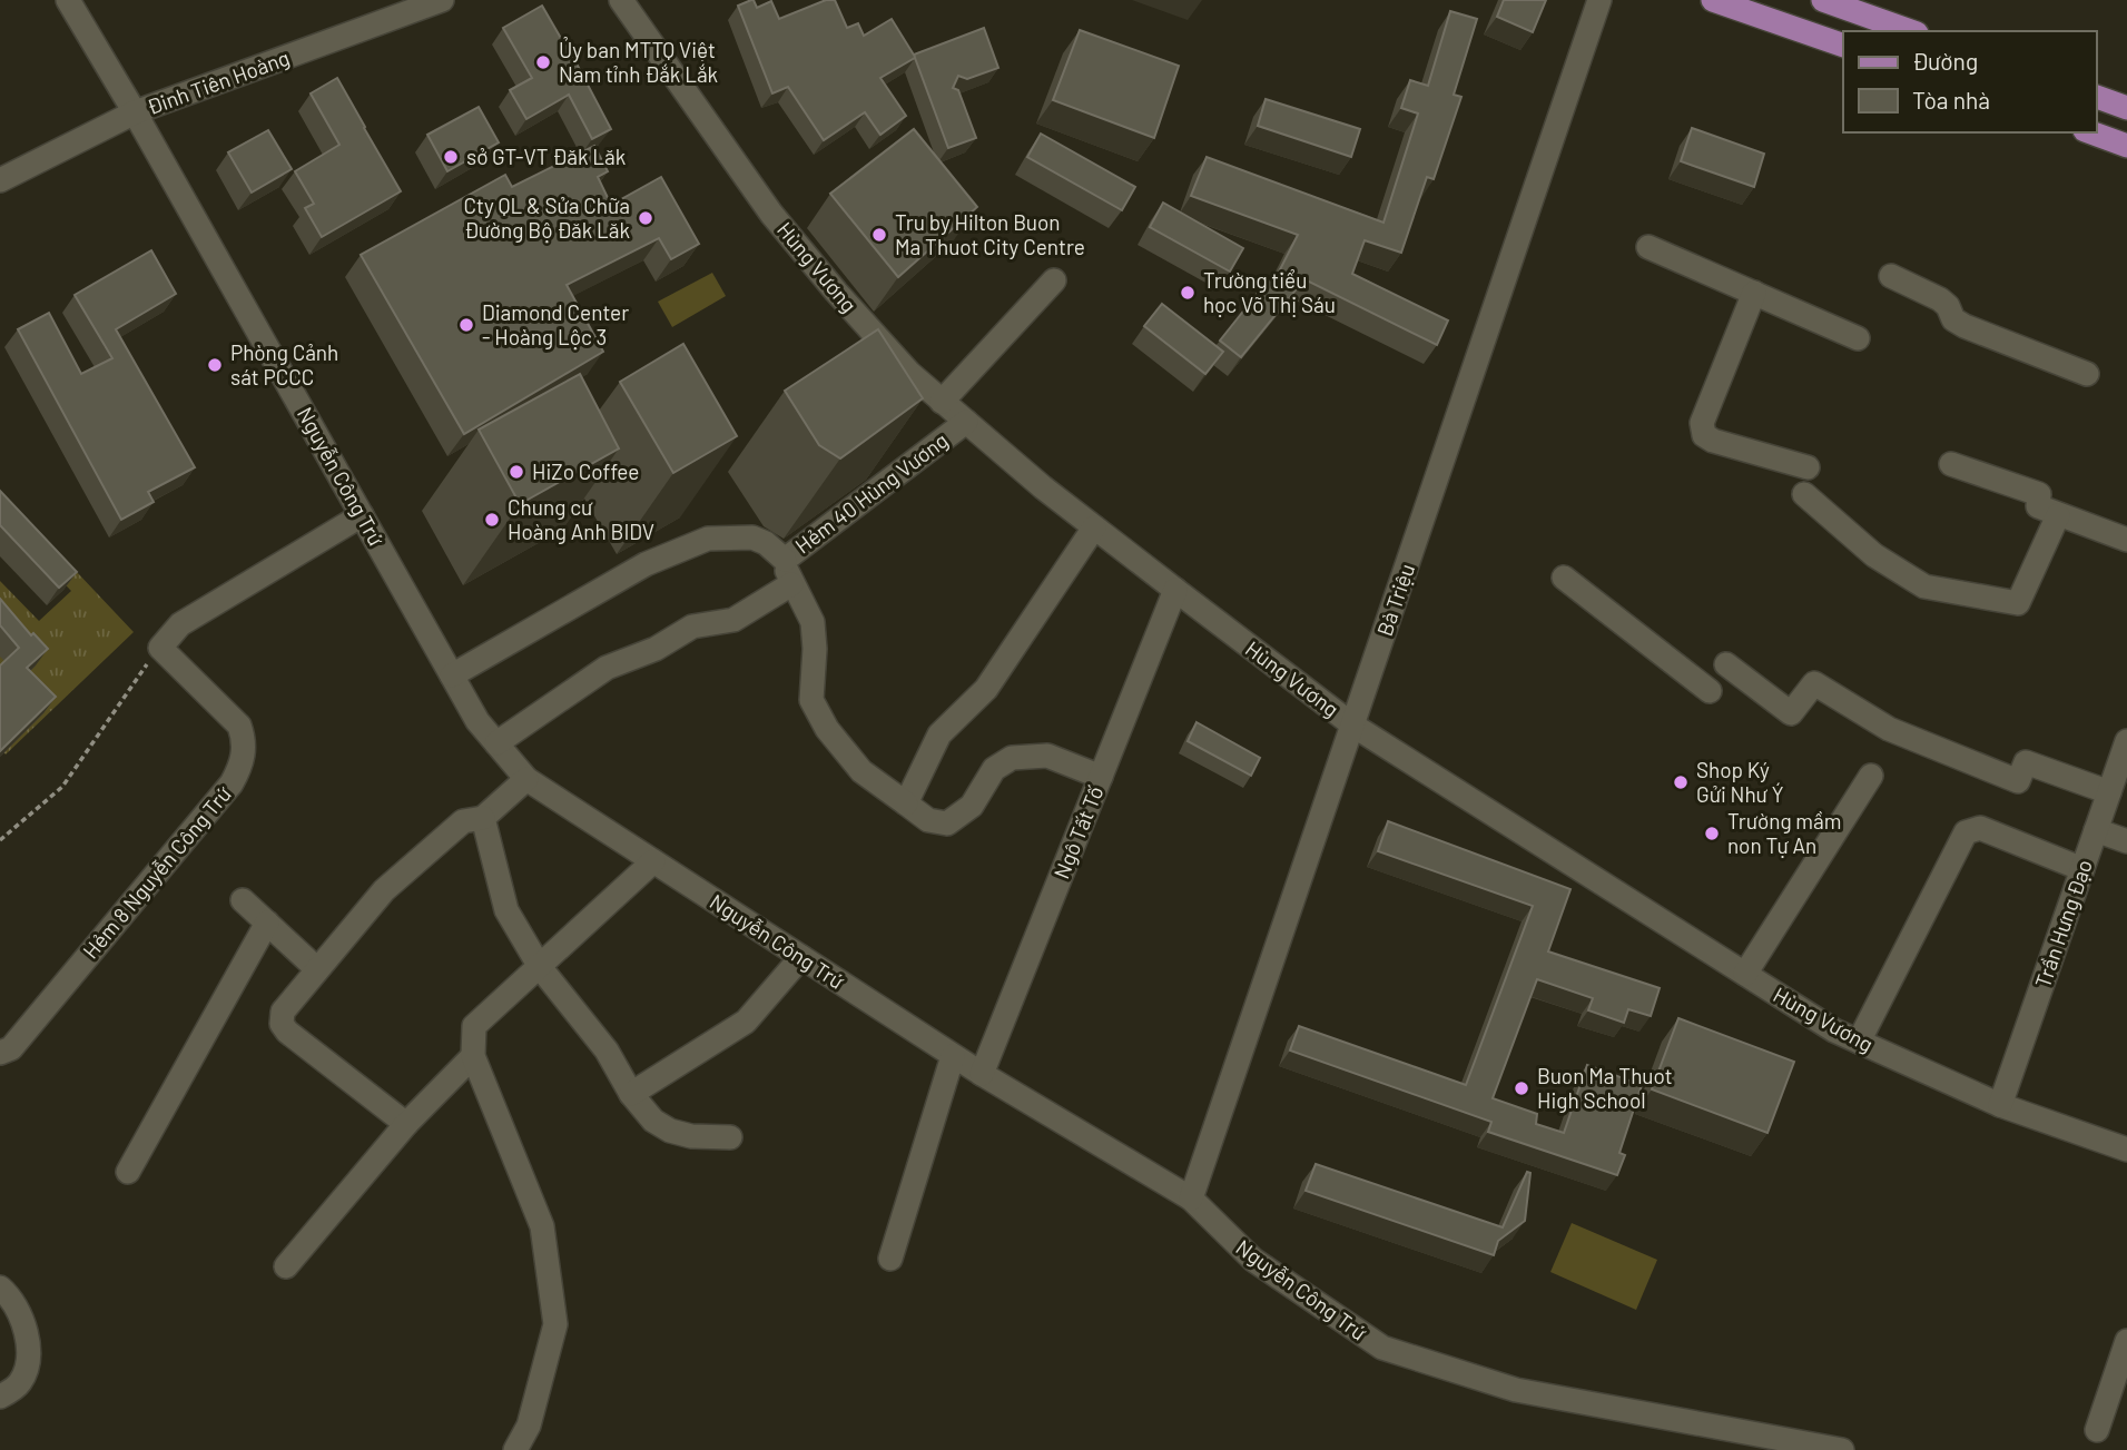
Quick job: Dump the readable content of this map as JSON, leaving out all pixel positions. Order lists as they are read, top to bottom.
{
  "streets": {
    "street": [
      "Đinh Tiên Hoàng",
      "Hùng Vương",
      "Nguyễn Công Trứ",
      "Hẻm 40 Hùng Vương",
      "Bà Triệu",
      "Ngô Tất Tố",
      "Hẻm 8 Nguyễn Công Trứ",
      "Trần Hưng Đạo"
    ]
  },
  "crossings": [
    ["Đinh Tiên Hoàng", "Nguyễn Công Trứ"],
    ["Hùng Vương", "Hẻm 40 Hùng Vương"],
    ["Hùng Vương", "Bà Triệu"],
    ["Hùng Vương", "Ngô Tất Tố"],
    ["Hùng Vương", "Trần Hưng Đạo"],
    ["Nguyễn Công Trứ", "Bà Triệu"],
    ["Nguyễn Công Trứ", "Ngô Tất Tố"],
    ["Hẻm 40 Hùng Vương", "Ngô Tất Tố"]
  ],
  "places": [
    "Ủy ban MTTQ Việt Nam tỉnh Đắk Lắk",
    "sở GT-VT Đăk Lăk",
    "Cty QL & Sửa Chữa Đường Bộ Đăk Lăk",
    "Tru by Hilton Buon Ma Thuot City Centre",
    "Trường tiểu học Võ Thị Sáu",
    "Diamond Center - Hoàng Lộc 3",
    "Phòng Cảnh sát PCCC",
    "HiZo Coffee",
    "Chung cư Hoàng Anh BIDV",
    "Shop Ký Gửi Như Ý",
    "Trường mầm non Tự An",
    "Buon Ma Thuot High School"
  ],
  "legend": ["Đường", "Tòa nhà"]
}
